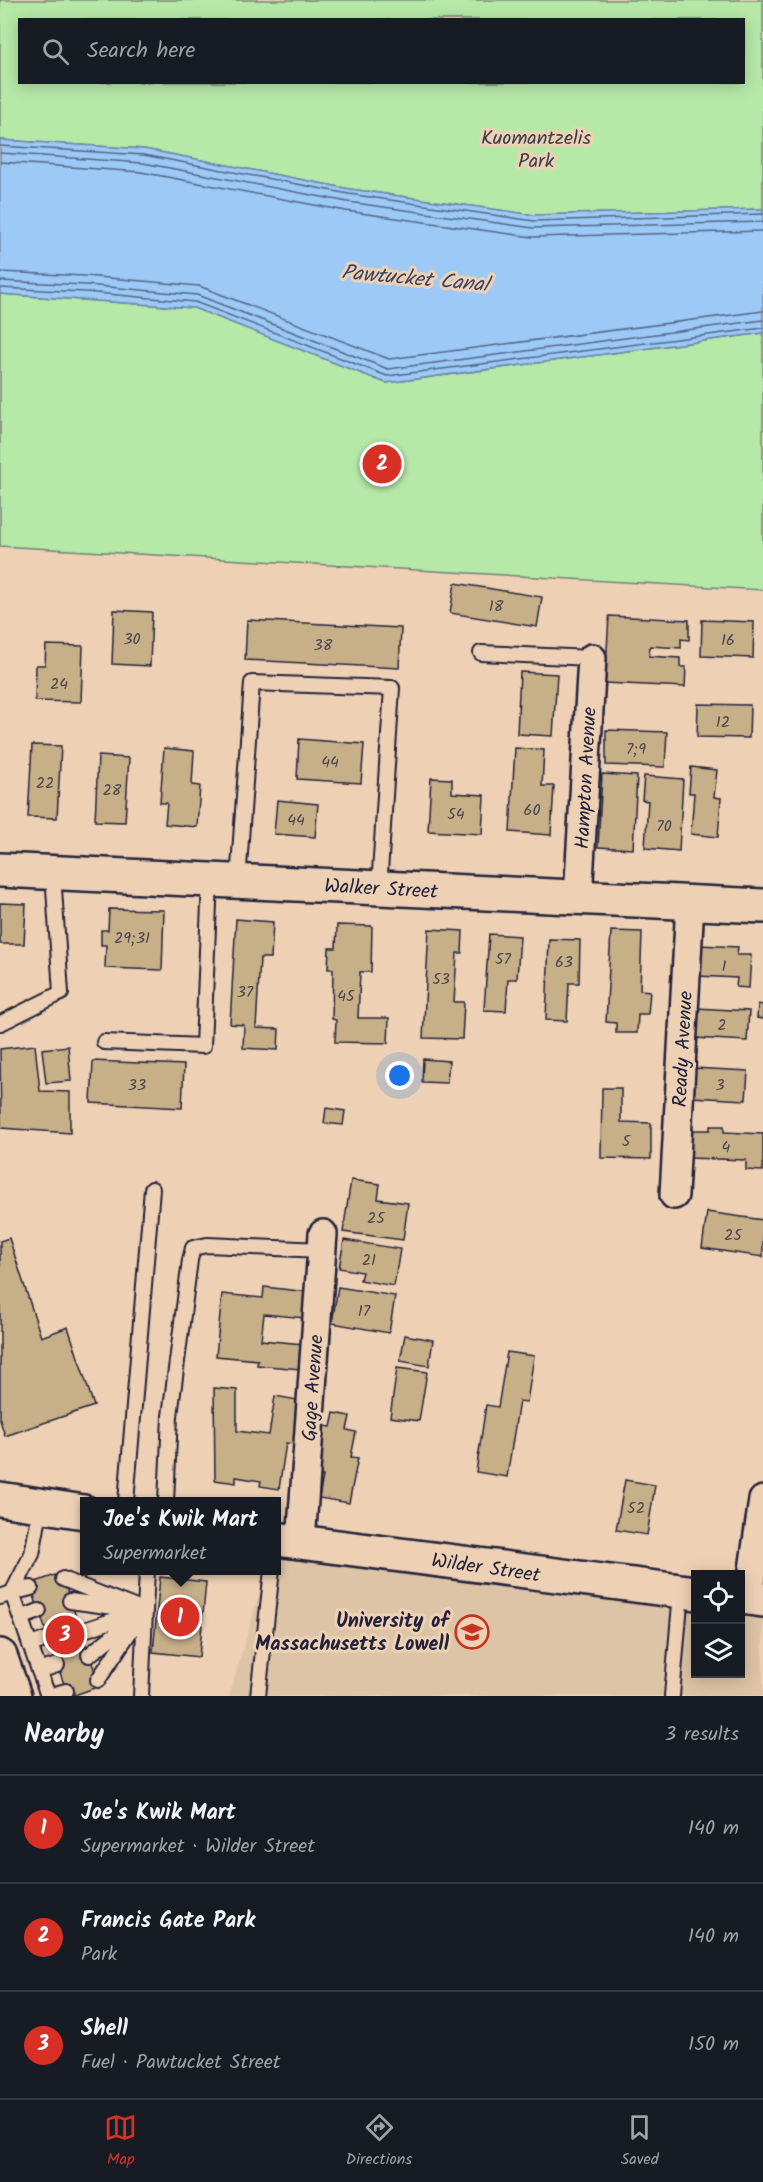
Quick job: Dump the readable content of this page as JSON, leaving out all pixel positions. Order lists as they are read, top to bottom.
{
  "streets": {
    "street": [
      "Hampton Avenue",
      "Walker Street",
      "Ready Avenue",
      "Gage Avenue",
      "Wilder Street"
    ]
  },
  "crossings": [
    ["Hampton Avenue", "Walker Street"],
    ["Walker Street", "Ready Avenue"],
    ["Gage Avenue", "Wilder Street"]
  ],
  "water": ["Pawtucket Canal"],
  "parks": ["Kuomantzelis Park"],
  "places": {
    "school or university": ["University of Massachusetts Lowell"]
  },
  "house_numbers": [
    "18",
    "30",
    "16",
    "38",
    "24",
    "12",
    "7;9",
    "44",
    "22",
    "28",
    "60",
    "54",
    "44",
    "70",
    "29;31",
    "57",
    "63",
    "1",
    "53",
    "37",
    "45",
    "2",
    "33",
    "3",
    "5",
    "4",
    "25",
    "25",
    "21",
    "17",
    "52"
  ],
  "page": {
    "search": "Search here",
    "pins": ["2", "1", "3"],
    "popup": ["Joe's Kwik Mart", "Supermarket"],
    "heading": ["Nearby", "3 results"],
    "list": [
      {
        "mark": "1",
        "name": "Joe's Kwik Mart",
        "note": "Supermarket · Wilder Street",
        "value": "140 m"
      },
      {
        "mark": "2",
        "name": "Francis Gate Park",
        "note": "Park",
        "value": "140 m"
      },
      {
        "mark": "3",
        "name": "Shell",
        "note": "Fuel · Pawtucket Street",
        "value": "150 m"
      }
    ],
    "nav": ["Map", "Directions", "Saved"]
  }
}
